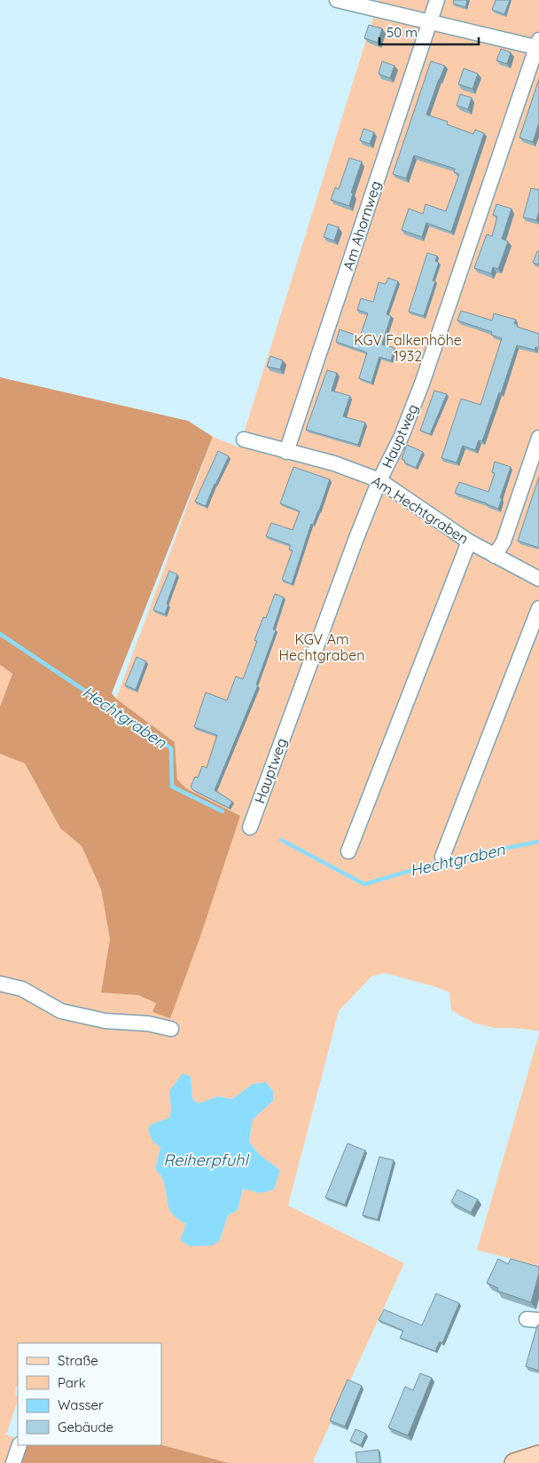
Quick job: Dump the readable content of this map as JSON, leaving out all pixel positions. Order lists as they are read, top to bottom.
{
  "streets": {
    "lane": ["Am Ahornweg", "Hauptweg", "Am Hechtgraben"]
  },
  "crossings": [
    ["Am Ahornweg", "Am Hechtgraben"],
    ["Hauptweg", "Am Hechtgraben"]
  ],
  "water": ["Hechtgraben", "Reiherpfuhl"],
  "parks": ["KGV Falkenhöhe 1932", "KGV Am Hechtgraben"],
  "legend": [
    "Straße",
    "Park",
    "Wasser",
    "Gebäude"
  ],
  "scale_bar": "50 m"
}
